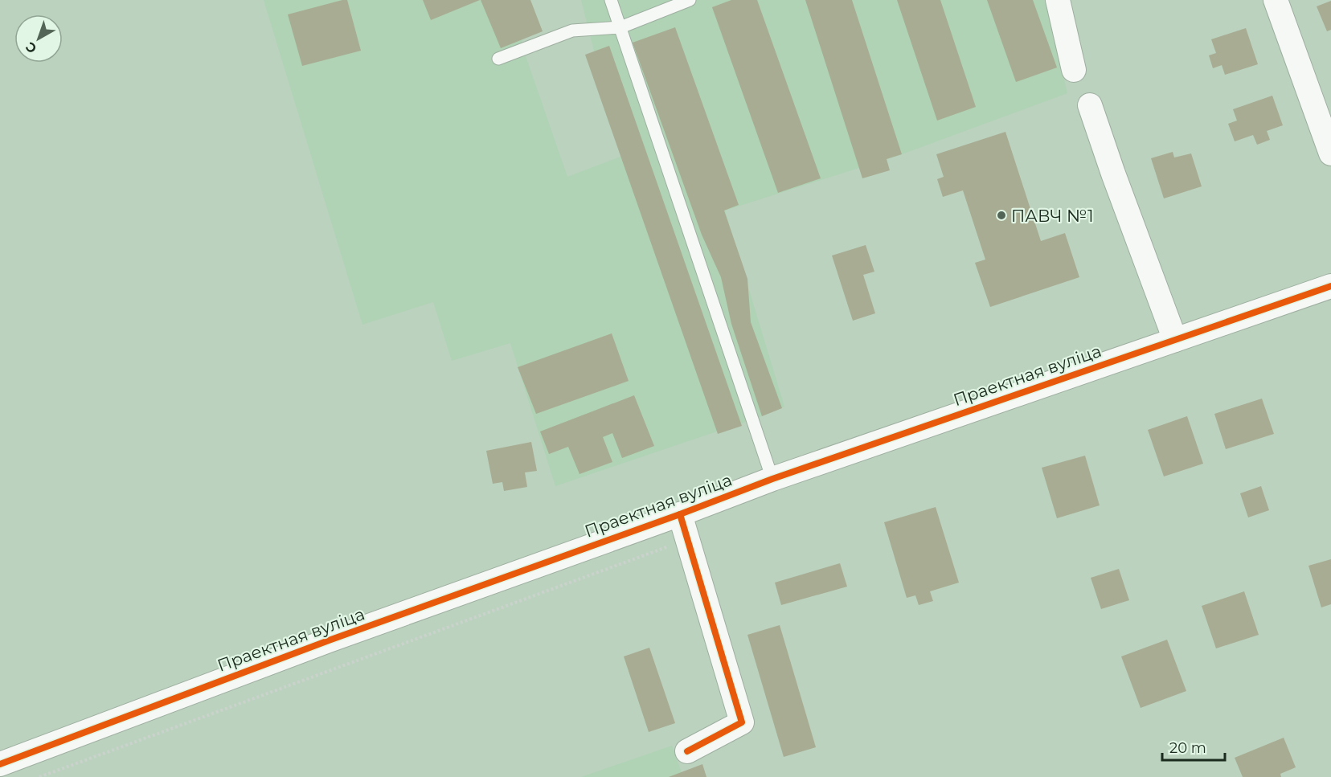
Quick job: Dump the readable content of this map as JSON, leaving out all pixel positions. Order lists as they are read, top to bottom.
{
  "streets": {
    "street": ["Праектная вуліца"]
  },
  "places": ["ПАВЧ №1"],
  "scale_bar": "20 m",
  "north": "bottom left"
}
